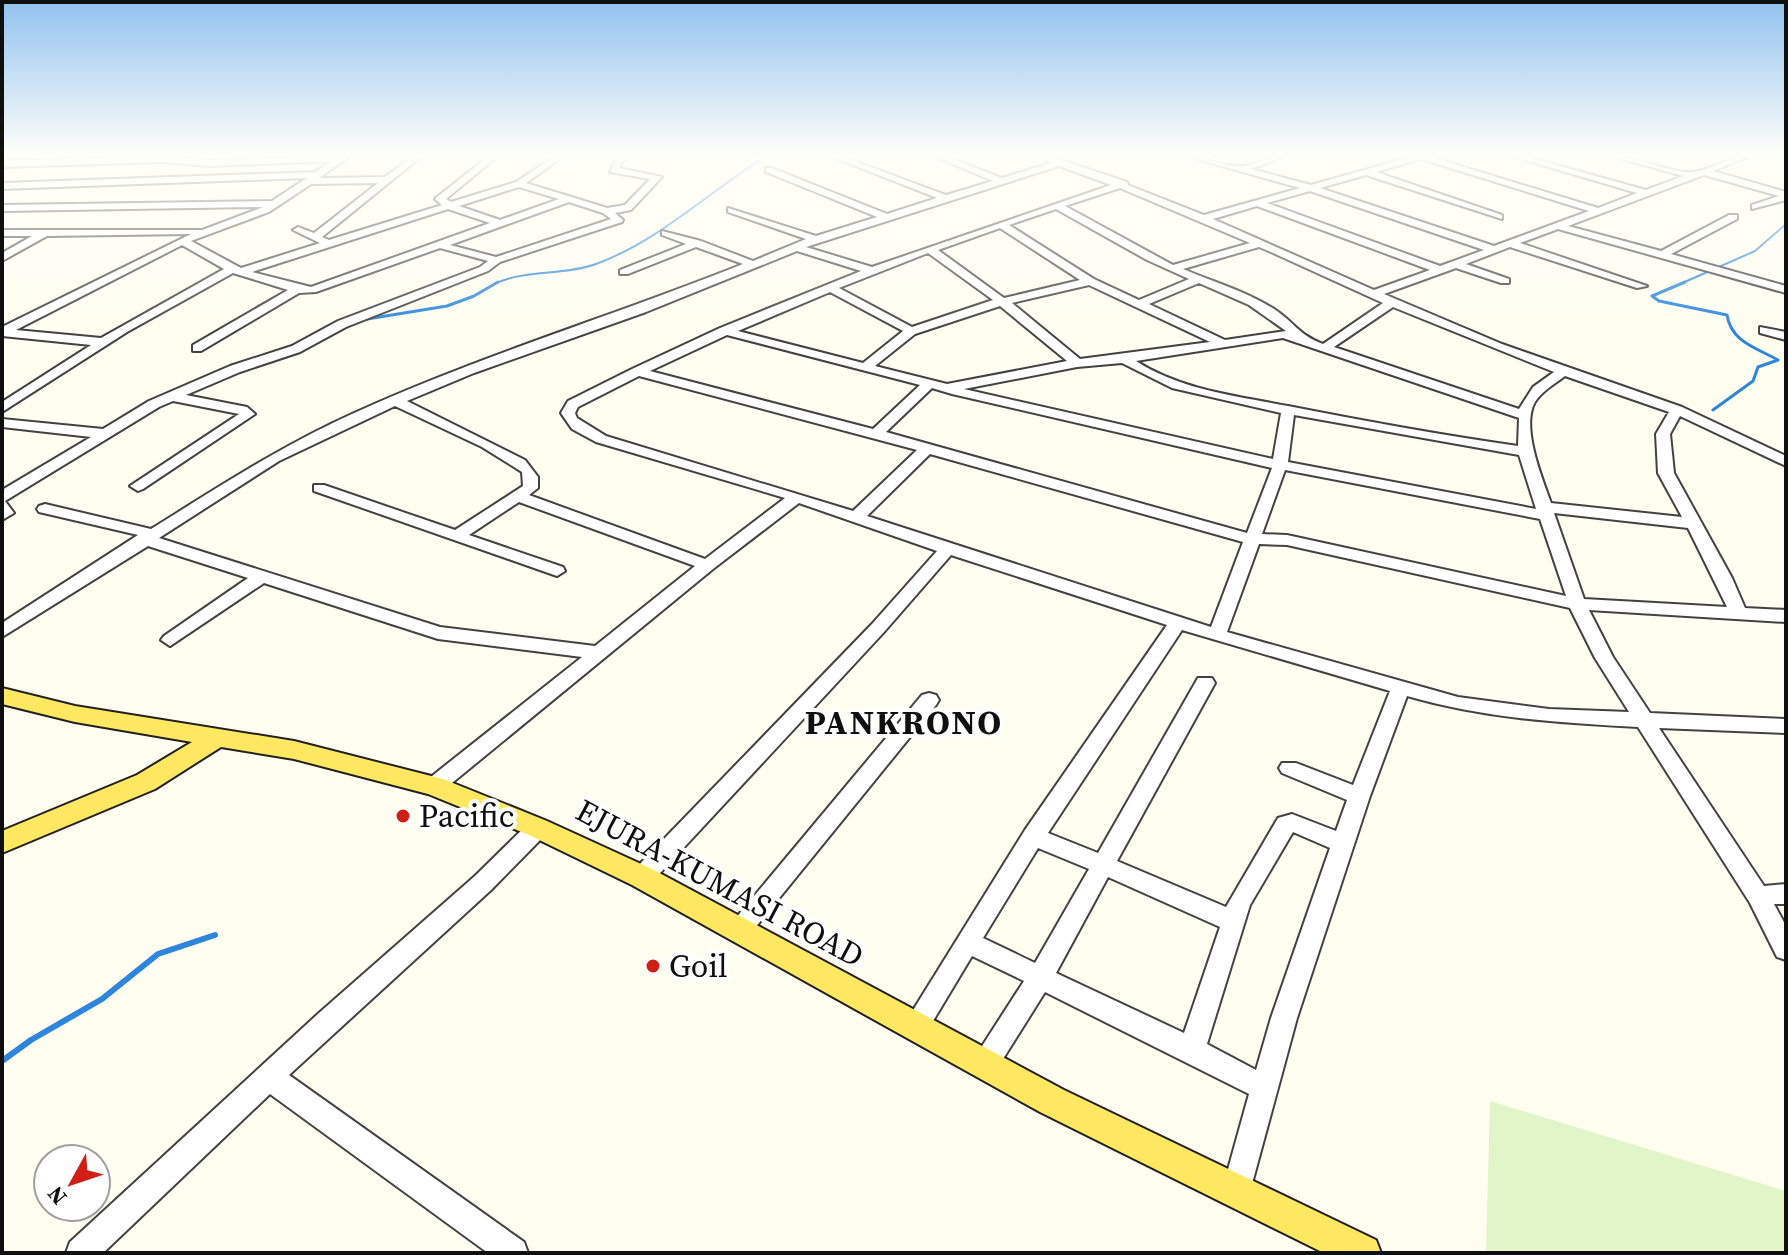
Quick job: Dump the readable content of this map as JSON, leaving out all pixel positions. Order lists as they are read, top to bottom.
{
  "streets": {
    "main road": ["EJURA-KUMASI ROAD"]
  },
  "districts": ["PANKRONO"],
  "places": ["Pacific", "Goil"],
  "north": "bottom left"
}
